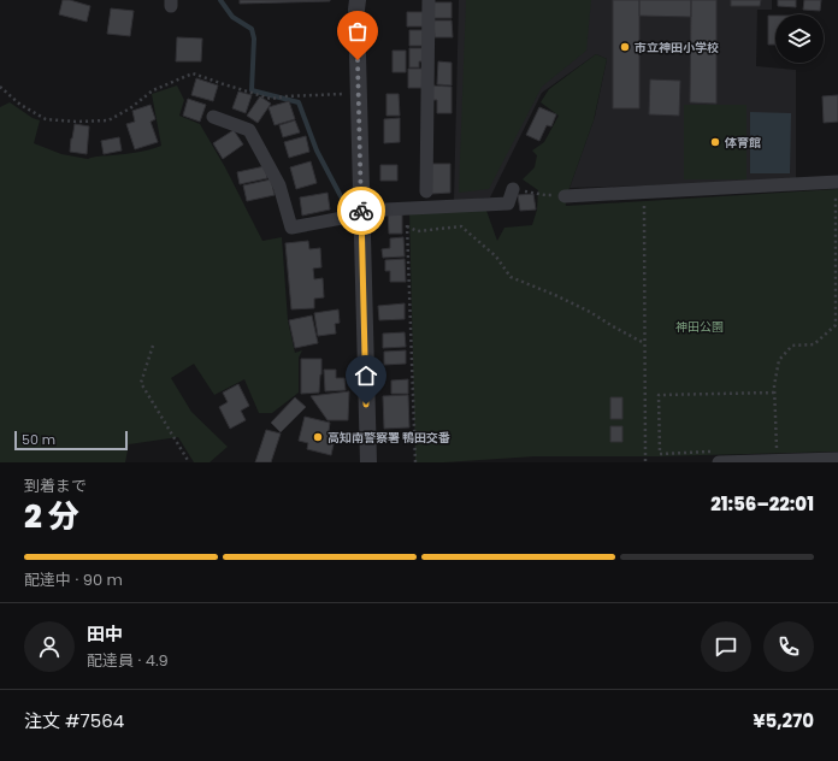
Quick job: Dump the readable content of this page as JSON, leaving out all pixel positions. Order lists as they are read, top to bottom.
{
  "parks": ["神田公園"],
  "places": ["市立神田小学校", "体育館", "高知南警察署 鴨田交番"],
  "scale_bar": "50 m",
  "page": {
    "scale": "50 m",
    "heading": ["2 分", "到着まで", "21:56–22:01"],
    "panel": [
      "田中",
      "配達員 · 4.9",
      "注文 #7564",
      "¥5,270"
    ],
    "bar": "配達中 · 90 m"
  }
}
